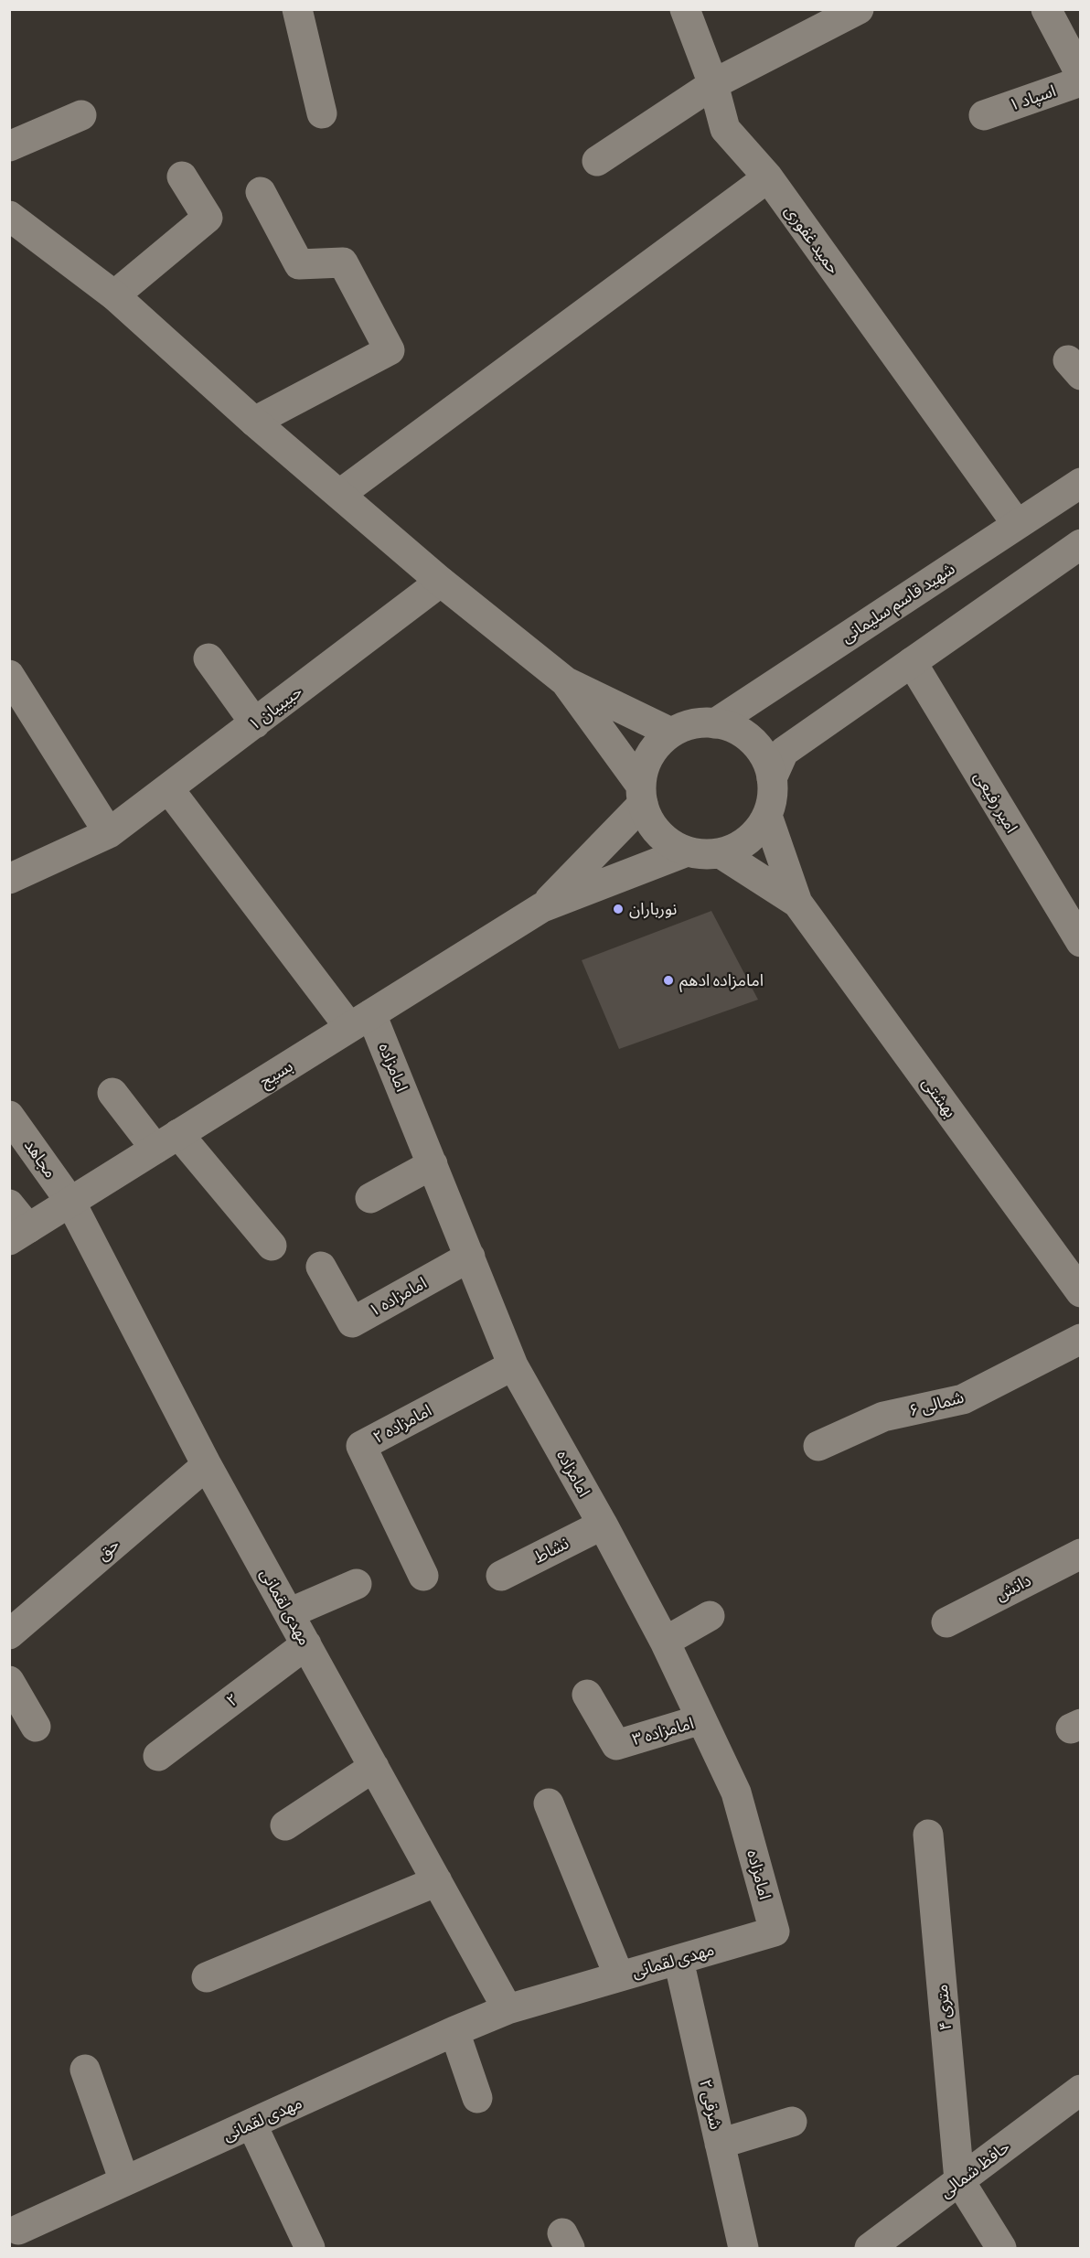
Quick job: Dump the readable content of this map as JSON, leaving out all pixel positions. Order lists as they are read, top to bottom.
{
  "streets": {
    "street": [
      "اسپاد ۱",
      "حمید غفوری",
      "شهید قاسم سلیمانی",
      "حبیبیان ۱",
      "امیر رفیعی",
      "امامزاده",
      "بسیج",
      "بهشتی",
      "مجاهد",
      "امامزاده ۱",
      "شمالی ۶",
      "امامزاده ۲",
      "حق",
      "نشاط",
      "دانش",
      "مهدی لقمانی",
      "۲",
      "امامزاده ۳",
      "۴ متری",
      "۲ شرقی",
      "حافظ شمالی"
    ]
  },
  "crossings": [
    ["حمید غفوری", "شهید قاسم سلیمانی"],
    ["حبیبیان ۱", "امامزاده"],
    ["امامزاده", "بسیج"],
    ["امامزاده", "امامزاده ۱"],
    ["امامزاده", "امامزاده ۲"],
    ["امامزاده", "نشاط"],
    ["امامزاده", "مهدی لقمانی"],
    ["امامزاده", "امامزاده ۳"],
    ["بسیج", "مجاهد"],
    ["بسیج", "مهدی لقمانی"],
    ["مجاهد", "مهدی لقمانی"],
    ["حق", "مهدی لقمانی"],
    ["مهدی لقمانی", "۲"],
    ["مهدی لقمانی", "۲ شرقی"],
    ["۴ متری", "حافظ شمالی"]
  ],
  "places": ["نورباران", "امامزاده ادهم"]
}
